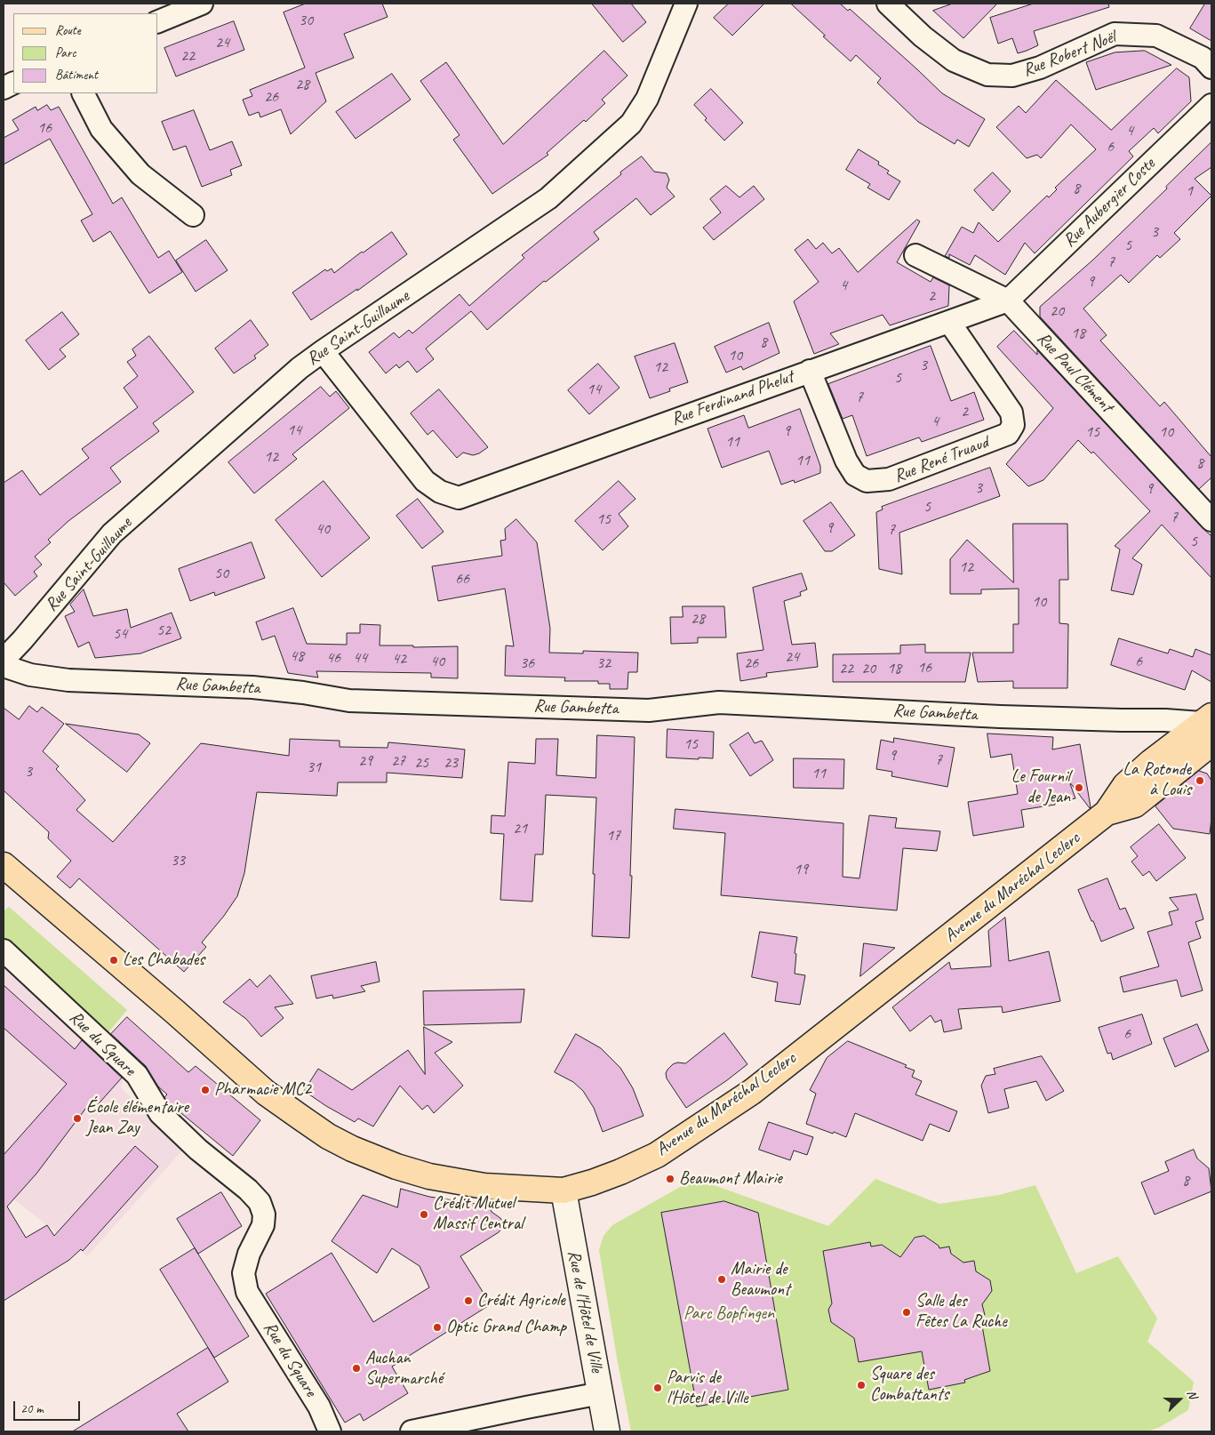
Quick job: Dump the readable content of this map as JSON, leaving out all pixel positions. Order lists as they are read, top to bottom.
{
  "streets": {
    "main road": ["Avenue du Maréchal Leclerc", "Rue de l'Hôtel de Ville"],
    "street": [
      "Rue Robert Noël",
      "Rue Aubergier Coste",
      "Rue Saint-Guillaume",
      "Rue Paul Clément",
      "Rue Ferdinand Phelut",
      "Rue René Truaud",
      "Rue Gambetta",
      "Rue du Square"
    ]
  },
  "crossings": [
    ["Rue Aubergier Coste", "Rue Paul Clément"],
    ["Rue Aubergier Coste", "Rue Ferdinand Phelut"],
    ["Rue Saint-Guillaume", "Rue Ferdinand Phelut"],
    ["Rue Saint-Guillaume", "Rue Gambetta"],
    ["Rue Paul Clément", "Rue Ferdinand Phelut"],
    ["Rue Ferdinand Phelut", "Rue René Truaud"],
    ["Rue Gambetta", "Avenue du Maréchal Leclerc"],
    ["Avenue du Maréchal Leclerc", "Rue de l'Hôtel de Ville"]
  ],
  "parks": ["Parc Bopfingen"],
  "places": [
    "La Rotonde à Louis",
    "Le Fournil de Jean",
    "Les Chabades",
    "Pharmacie MC2",
    "École élémentaire Jean Zay",
    "Beaumont Mairie",
    "Crédit Mutuel Massif Central",
    "Mairie de Beaumont",
    "Crédit Agricole",
    "Salle des Fêtes La Ruche",
    "Optic Grand Champ",
    "Auchan Supermarché",
    "Square des Combattants",
    "Parvis de l'Hôtel de Ville"
  ],
  "house_numbers": [
    "30",
    "24",
    "22",
    "28",
    "26",
    "16",
    "4",
    "6",
    "8",
    "1",
    "3",
    "5",
    "7",
    "9",
    "4",
    "2",
    "20",
    "18",
    "8",
    "10",
    "3",
    "12",
    "5",
    "14",
    "7",
    "2",
    "4",
    "14",
    "9",
    "15",
    "10",
    "11",
    "12",
    "11",
    "8",
    "3",
    "9",
    "5",
    "7",
    "15",
    "9",
    "40",
    "7",
    "5",
    "12",
    "50",
    "66",
    "10",
    "28",
    "52",
    "54",
    "48",
    "24",
    "46",
    "44",
    "42",
    "40",
    "6",
    "36",
    "32",
    "26",
    "16",
    "22",
    "20",
    "18",
    "15",
    "9",
    "7",
    "29",
    "27",
    "25",
    "23",
    "31",
    "3",
    "11",
    "21",
    "17",
    "33",
    "19",
    "6",
    "8"
  ],
  "legend": ["Route", "Parc", "Bâtiment"],
  "scale_bar": "20 m",
  "north": "right"
}
